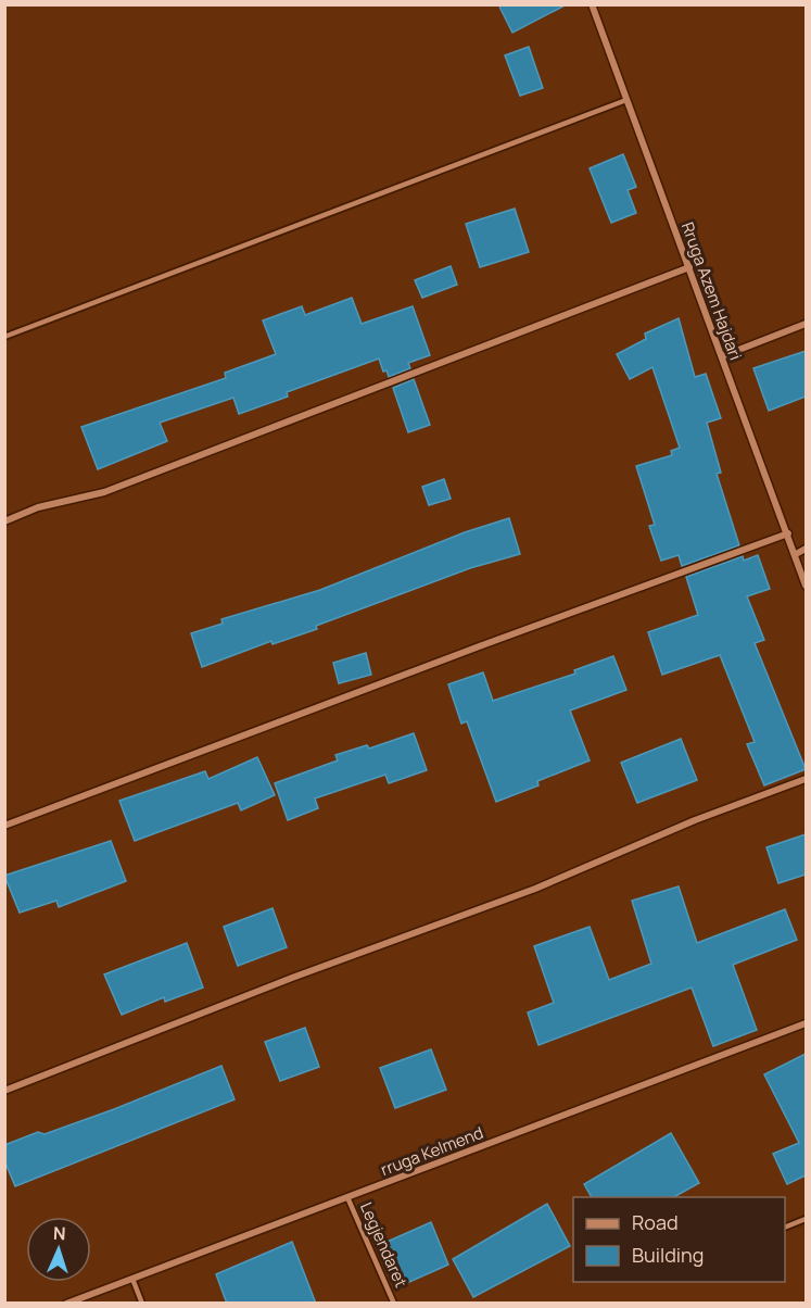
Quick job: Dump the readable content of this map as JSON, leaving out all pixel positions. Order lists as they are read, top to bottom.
{
  "streets": {
    "street": ["Rruga Azem Hajdari", "rruga Kelmend"],
    "lane": ["Legjendaret"]
  },
  "crossings": [
    ["rruga Kelmend", "Legjendaret"]
  ],
  "legend": ["Road", "Building"],
  "north": "top"
}
